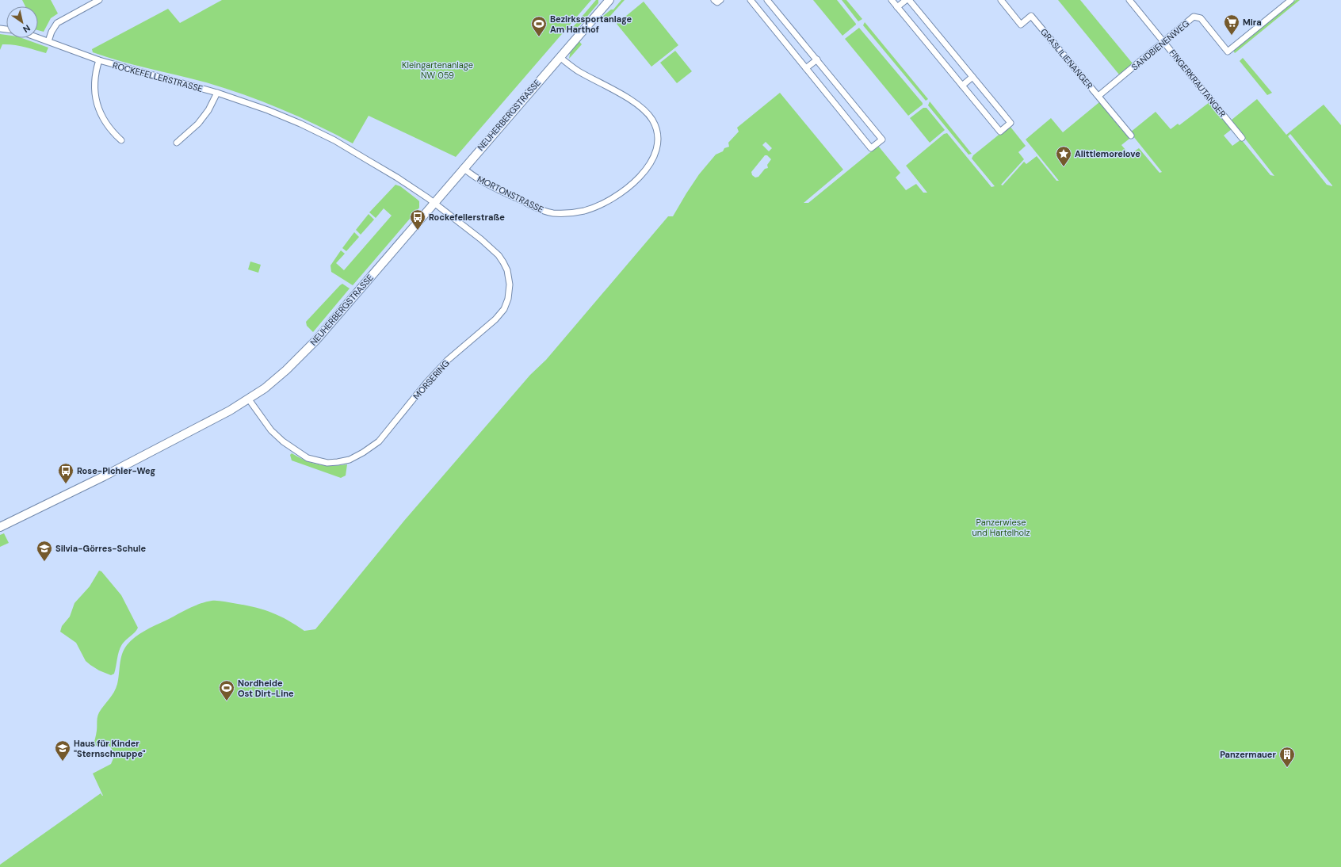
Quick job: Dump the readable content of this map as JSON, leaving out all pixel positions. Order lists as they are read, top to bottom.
{
  "streets": {
    "main road": ["NEUHERBERGSTRASSE"],
    "street": [
      "SANDBIENENWEG",
      "GRASLILIENANGER",
      "ROCKEFELLERSTRASSE",
      "FINGERKRAUTANGER",
      "MORTONSTRASSE",
      "MORSERING"
    ]
  },
  "crossings": [
    ["SANDBIENENWEG", "GRASLILIENANGER"],
    ["SANDBIENENWEG", "FINGERKRAUTANGER"],
    ["ROCKEFELLERSTRASSE", "NEUHERBERGSTRASSE"],
    ["ROCKEFELLERSTRASSE", "MORSERING"],
    ["NEUHERBERGSTRASSE", "MORTONSTRASSE"],
    ["NEUHERBERGSTRASSE", "MORSERING"]
  ],
  "parks": ["Kleingartenanlage NW 059", "Panzerwiese und Hartelholz"],
  "places": {
    "supermarket": ["Mira"],
    "sports": ["Bezirkssportanlage Am Harthof", "Nordheide Ost Dirt-Line"],
    "place": ["Alittlemorelove"],
    "bus stop": ["Rockefellerstraße", "Rose-Pichler-Weg"],
    "school or university": ["Silvia-Görres-Schule", "Haus für Kinder \"Sternschnuppe\""],
    "building": ["Panzermauer"]
  },
  "north": "bottom right"
}
